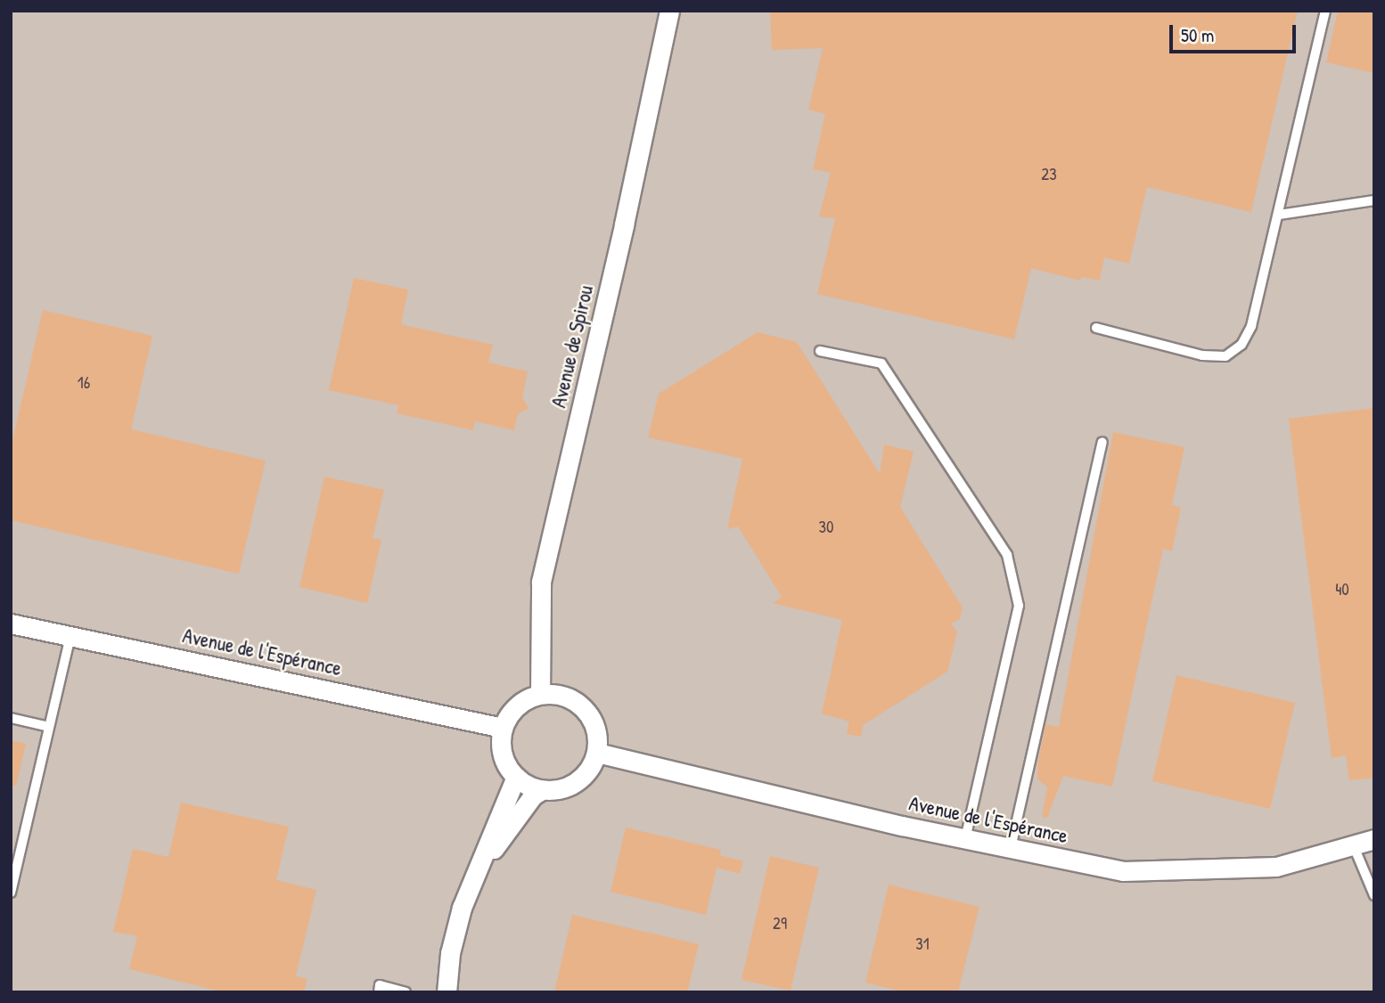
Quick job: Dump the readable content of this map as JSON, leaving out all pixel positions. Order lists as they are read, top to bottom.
{
  "streets": {
    "street": ["Avenue de Spirou", "Avenue de l'Espérance"]
  },
  "crossings": [
    ["Avenue de Spirou", "Avenue de l'Espérance"]
  ],
  "house_numbers": [
    "23",
    "16",
    "30",
    "40",
    "29",
    "31"
  ],
  "scale_bar": "50 m"
}
